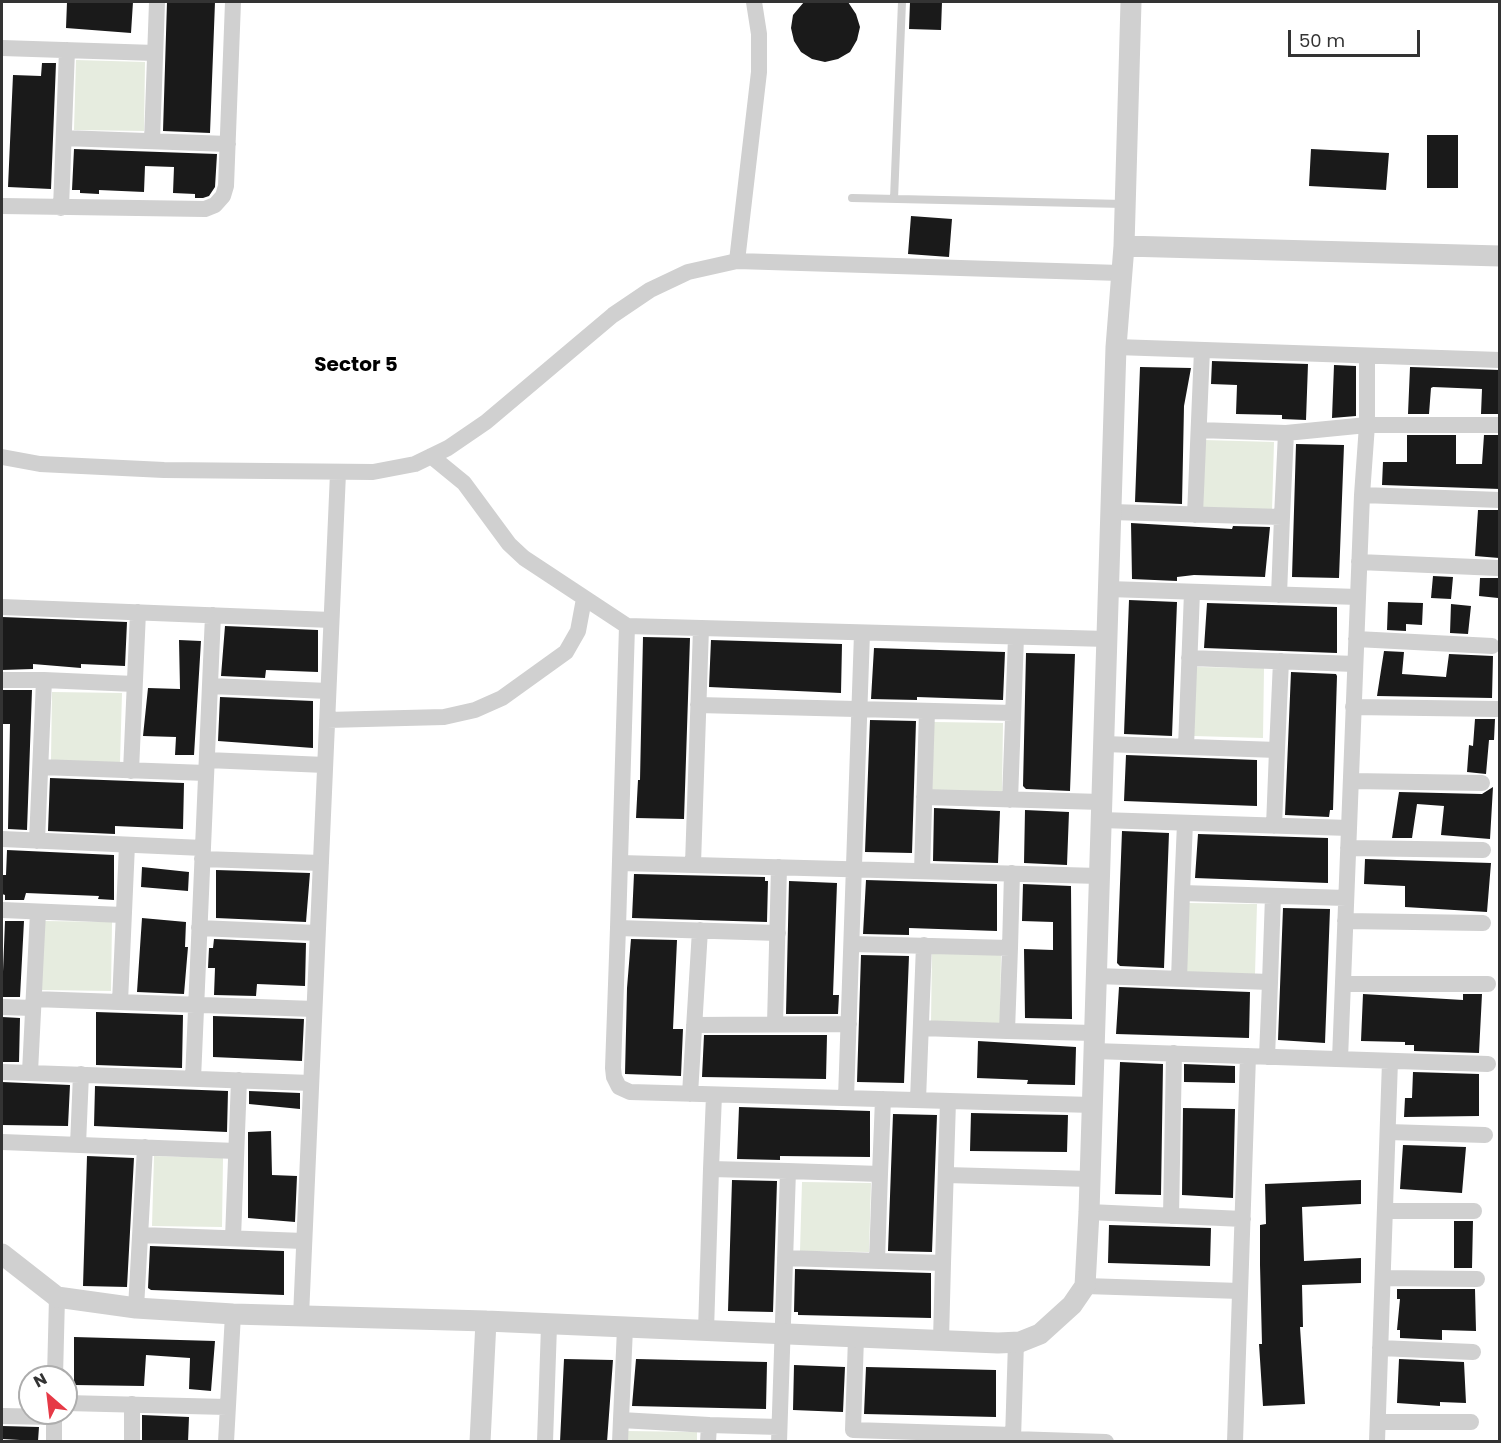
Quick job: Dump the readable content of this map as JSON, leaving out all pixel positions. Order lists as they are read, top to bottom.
{
  "districts": ["Sector 5"],
  "scale_bar": "50 m",
  "north": "top left"
}
